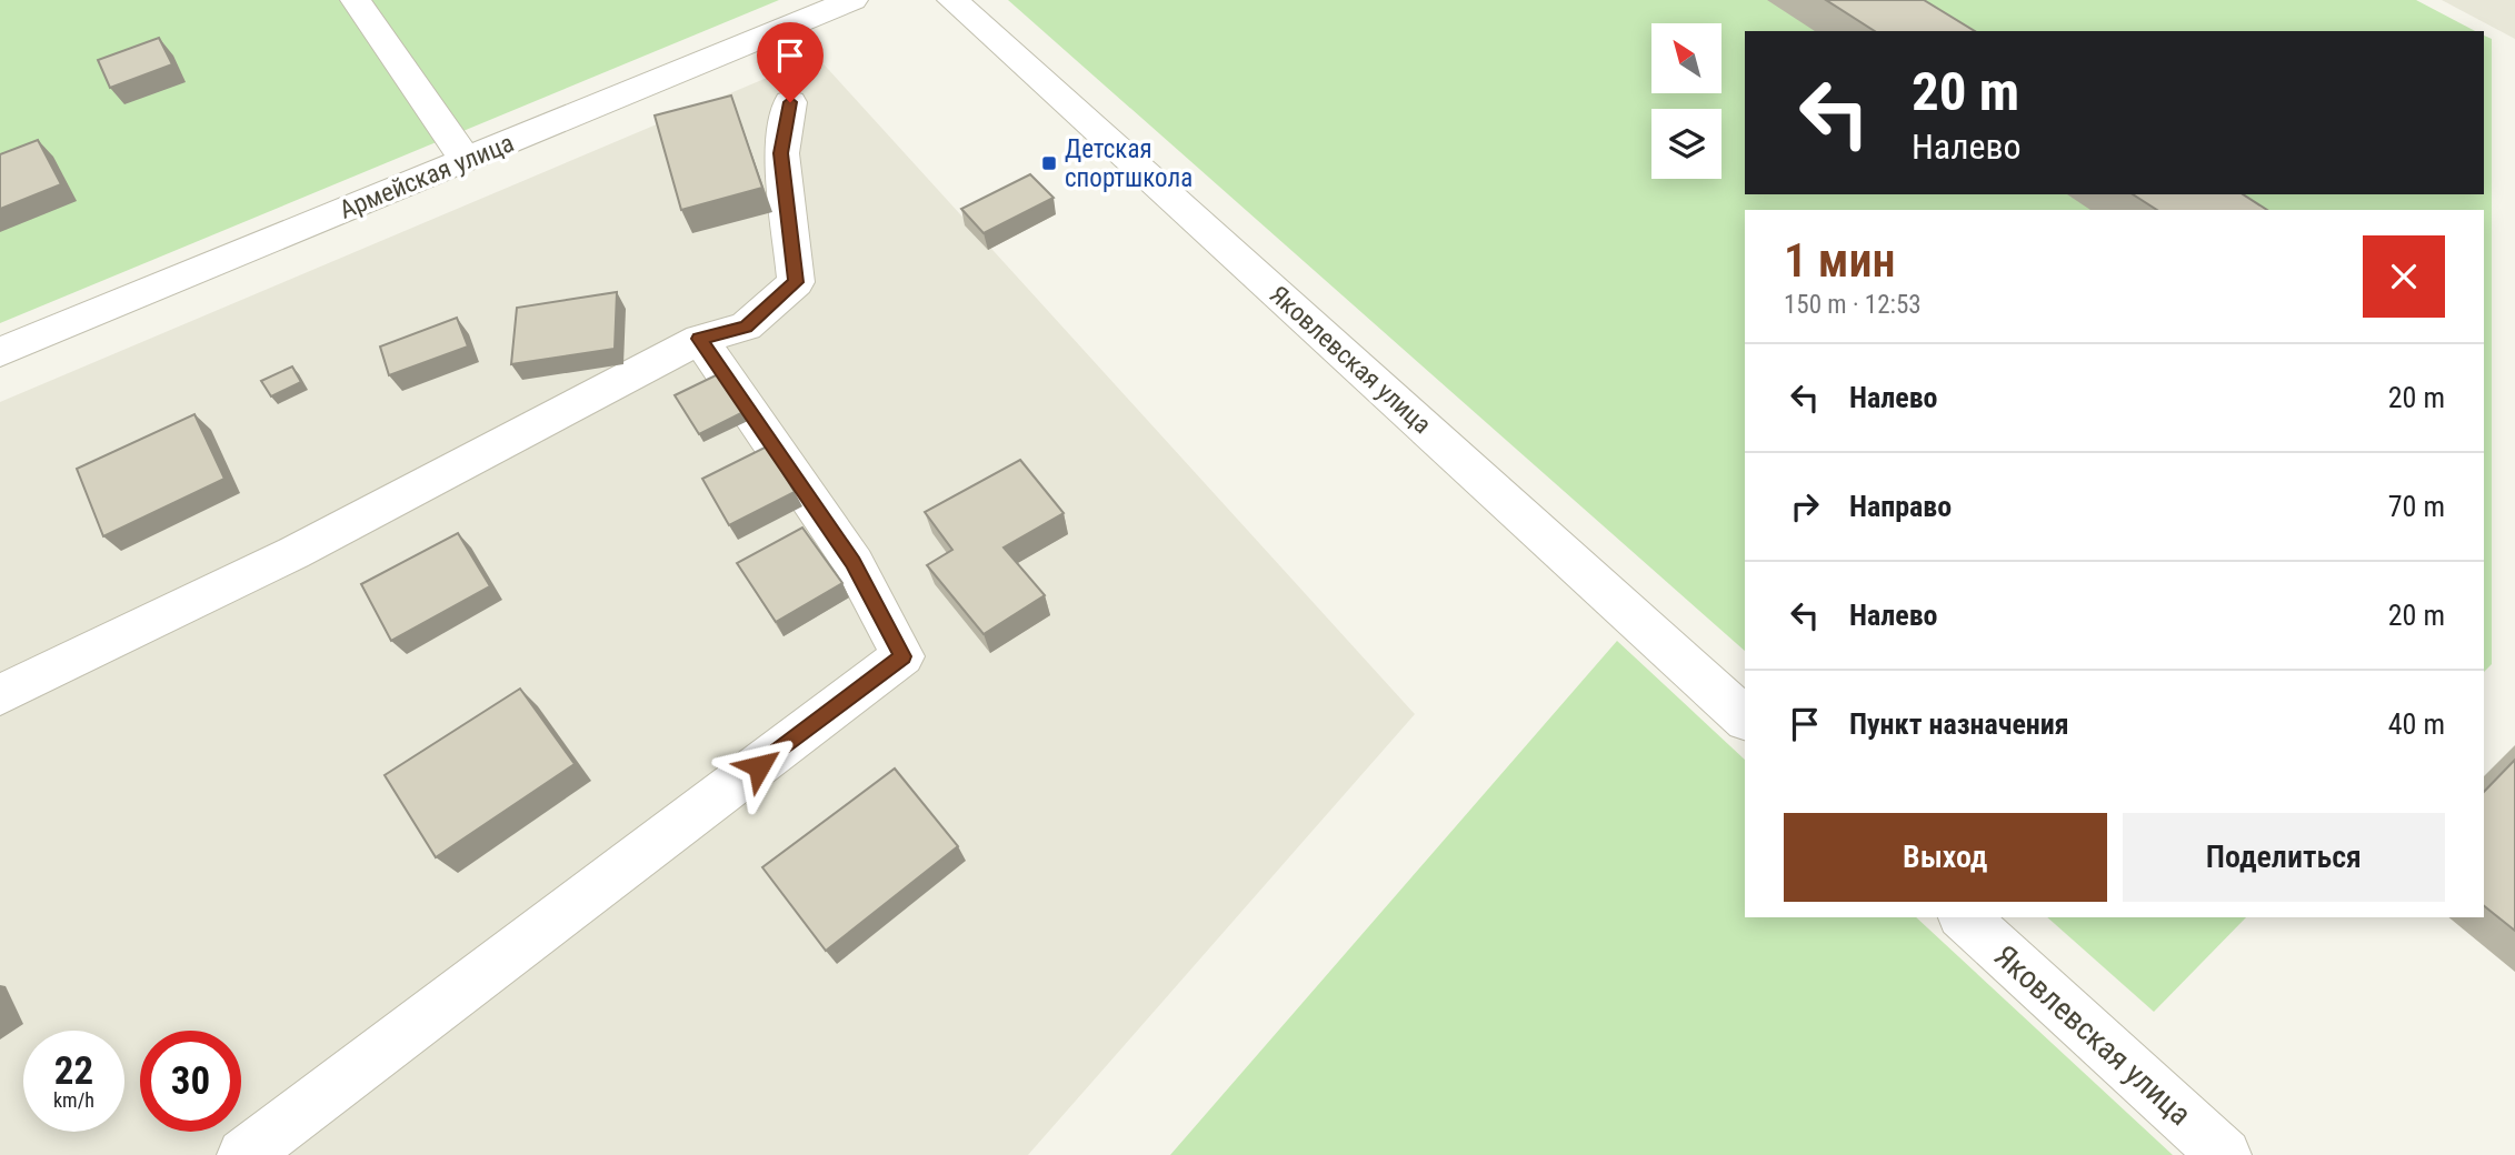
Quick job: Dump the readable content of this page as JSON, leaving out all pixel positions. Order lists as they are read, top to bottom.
{
  "streets": {
    "street": ["Армейская улица", "Яковлевская улица"]
  },
  "places": {
    "transit": ["Детская спортшкола"]
  },
  "north": "top left",
  "page": {
    "turn": ["20 m", "Налево"],
    "heading": ["1 мин", "150 m · 12:53"],
    "list": [
      {
        "name": "Налево",
        "value": "20 m"
      },
      {
        "name": "Направо",
        "value": "70 m"
      },
      {
        "name": "Налево",
        "value": "20 m"
      },
      {
        "name": "Пункт назначения",
        "value": "40 m"
      }
    ],
    "buttons": ["Выход", "Поделиться"],
    "speed": "22 km/h",
    "limit": "30"
  }
}
